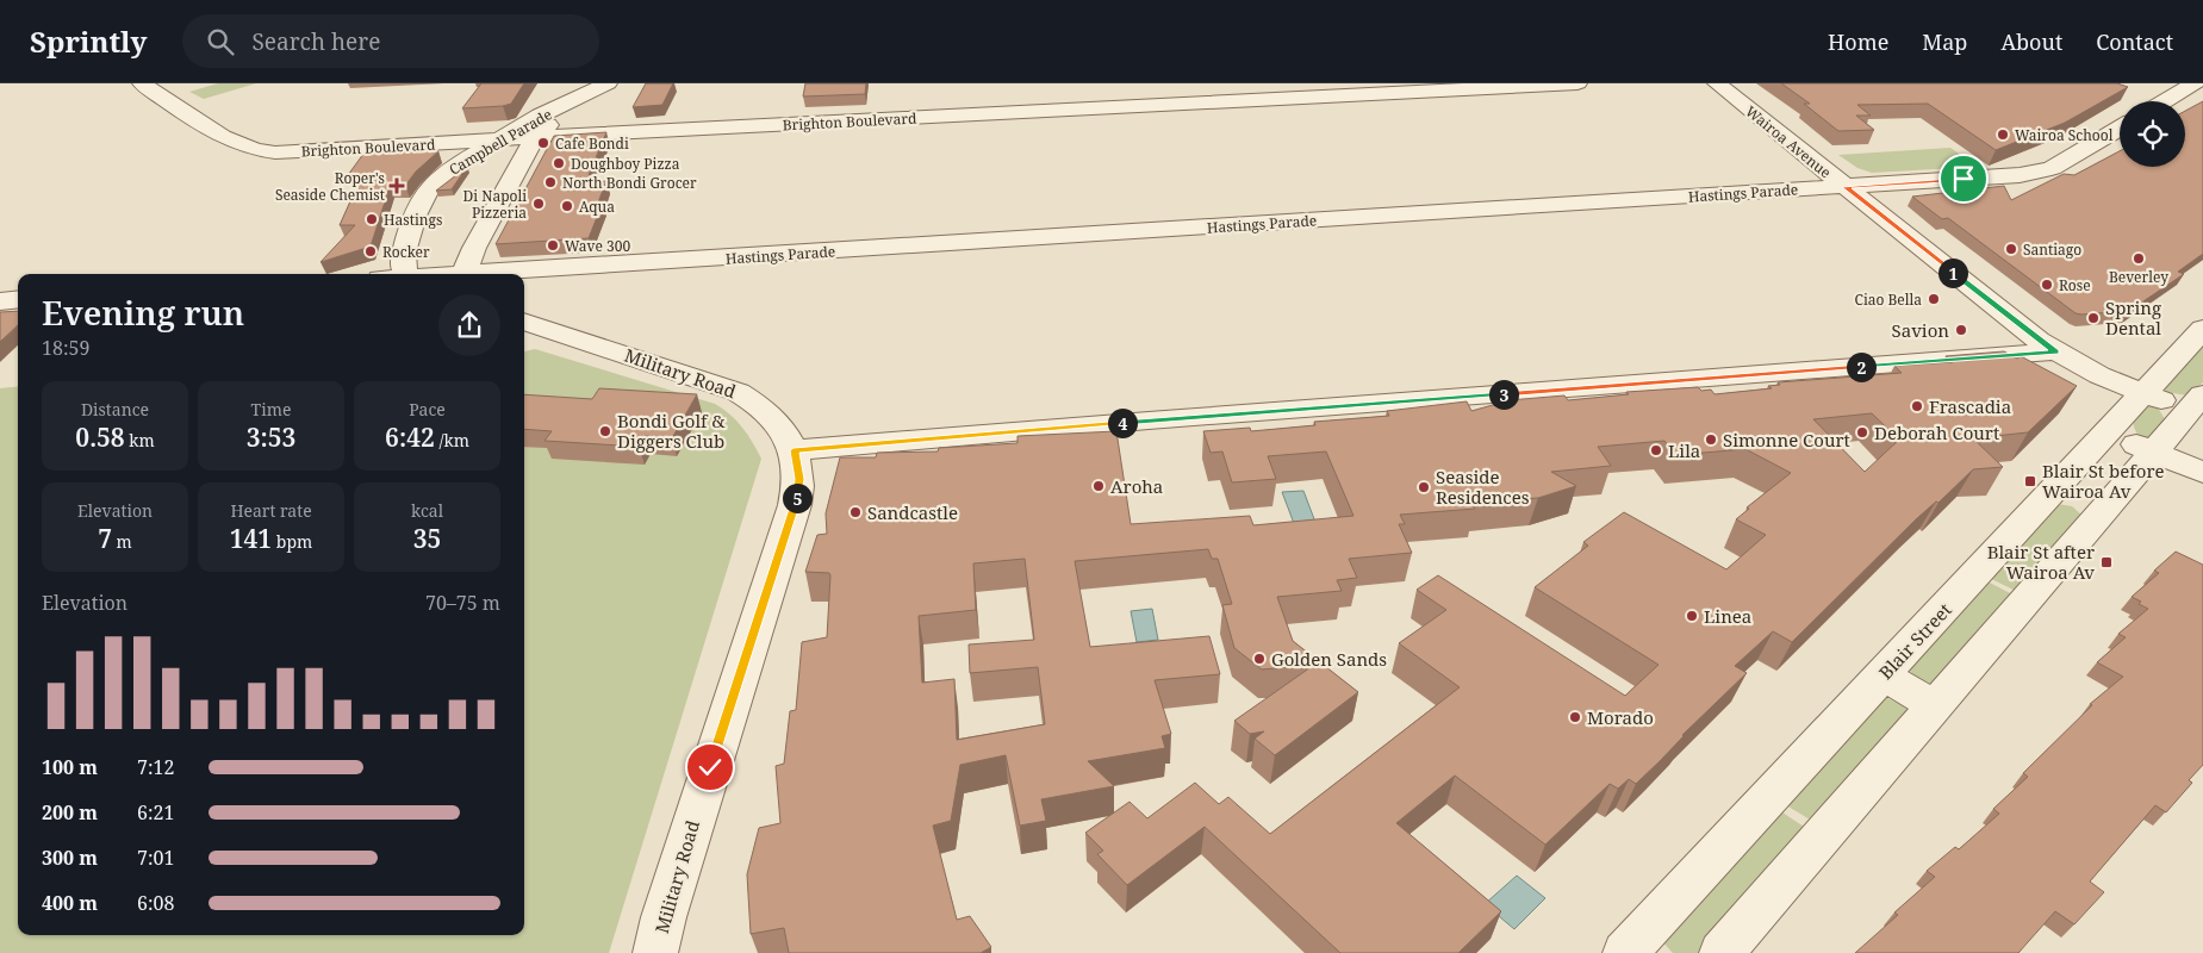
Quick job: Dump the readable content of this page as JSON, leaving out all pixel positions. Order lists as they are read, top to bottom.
{
  "streets": {
    "street": [
      "Brighton Boulevard",
      "Campbell Parade",
      "Wairoa Avenue",
      "Hastings Parade",
      "Military Road",
      "Blair Street"
    ]
  },
  "crossings": [
    ["Brighton Boulevard", "Campbell Parade"],
    ["Wairoa Avenue", "Hastings Parade"],
    ["Wairoa Avenue", "Blair Street"]
  ],
  "places": {
    "other": [
      "Wairoa School",
      "Cafe Bondi",
      "Doughboy Pizza",
      "North Bondi Grocer",
      "Di Napoli Pizzeria",
      "Aqua",
      "Hastings",
      "Wave 300",
      "Santiago",
      "Rocker",
      "Beverley",
      "Rose",
      "Ciao Bella",
      "Spring Dental",
      "Savion",
      "Frascadia",
      "Bondi Golf & Diggers Club",
      "Deborah Court",
      "Simonne Court",
      "Lila",
      "Aroha",
      "Seaside Residences",
      "Sandcastle",
      "Linea",
      "Golden Sands",
      "Morado"
    ],
    "health": ["Roper's Seaside Chemist"],
    "transit": ["Blair St before Wairoa Av", "Blair St after Wairoa Av"]
  },
  "page": {
    "header": "Sprintly",
    "search": "Search here",
    "nav": [
      "Home",
      "Map",
      "About",
      "Contact"
    ],
    "pins": [
      "1",
      "2",
      "3",
      "4",
      "5"
    ],
    "heading": ["Evening run", "18:59"],
    "stats": [
      ["Distance", "0.58 km"],
      ["Time", "3:53"],
      ["Pace", "6:42 /km"],
      ["Elevation", "7 m"],
      ["Heart rate", "141 bpm"],
      ["kcal", "35"]
    ],
    "chart": ["Elevation", "70–75 m"],
    "list": [
      {
        "name": "100 m",
        "note": "7:12"
      },
      {
        "name": "200 m",
        "note": "6:21"
      },
      {
        "name": "300 m",
        "note": "7:01"
      },
      {
        "name": "400 m",
        "note": "6:08"
      }
    ]
  }
}
